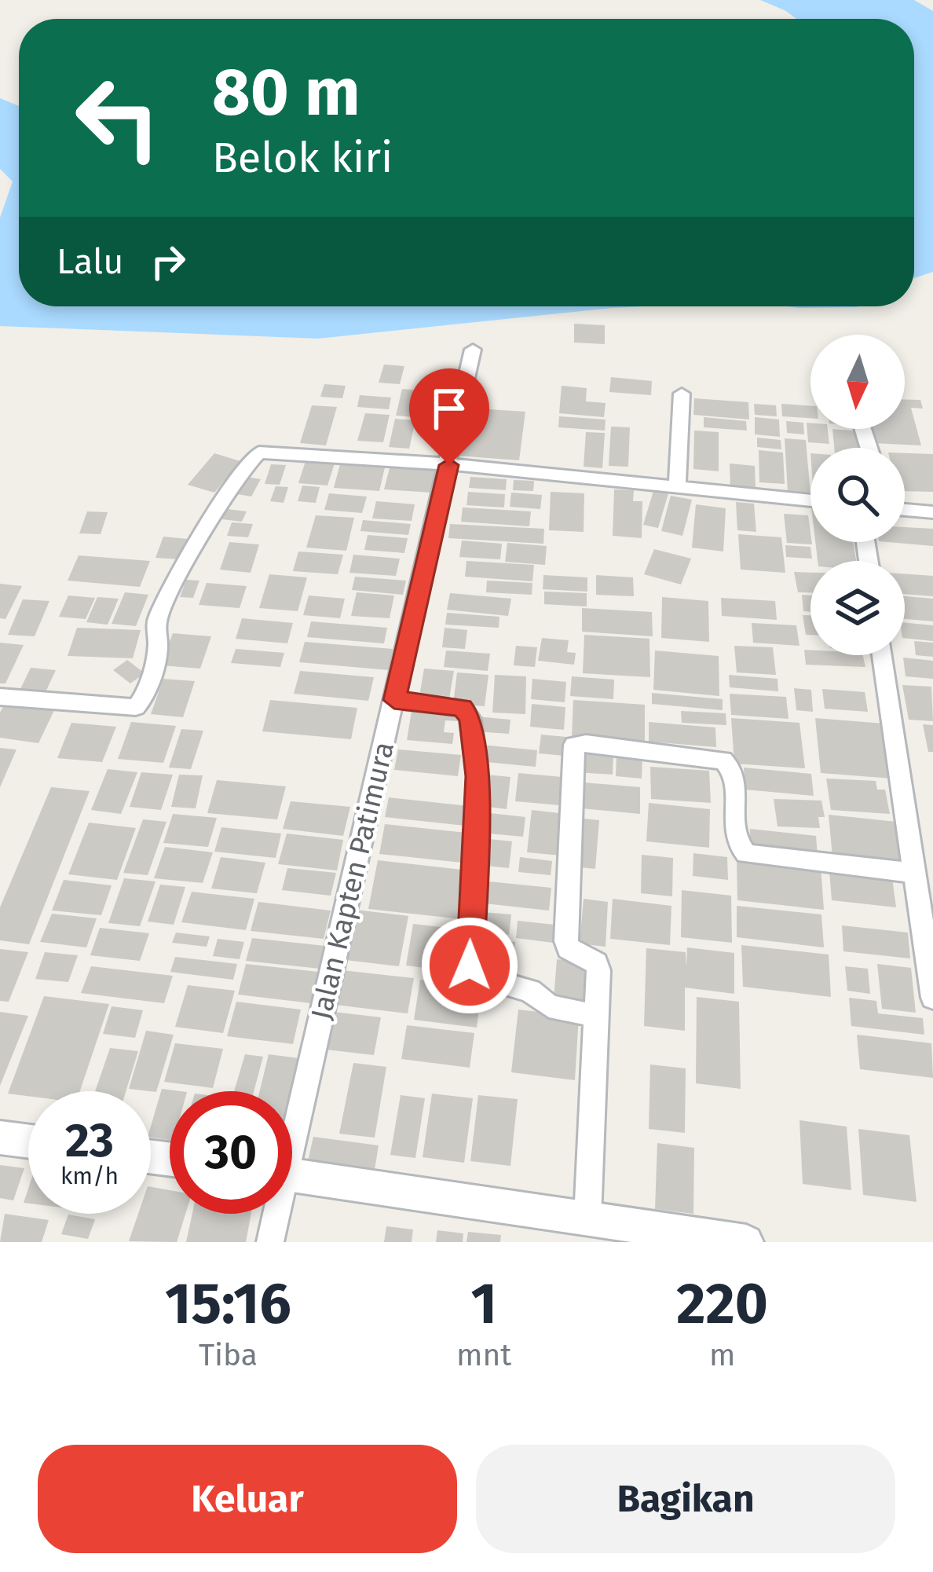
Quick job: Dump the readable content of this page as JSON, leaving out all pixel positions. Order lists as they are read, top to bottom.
{
  "streets": {
    "street": ["Jalan Kapten Patimura"]
  },
  "north": "bottom",
  "page": {
    "turn": ["80 m", "Belok kiri"],
    "then": "Lalu",
    "speed": "23 km/h",
    "limit": "30",
    "eta": [
      "15:16",
      "Tiba",
      "1",
      "mnt",
      "220",
      "m"
    ],
    "buttons": ["Keluar", "Bagikan"]
  }
}
